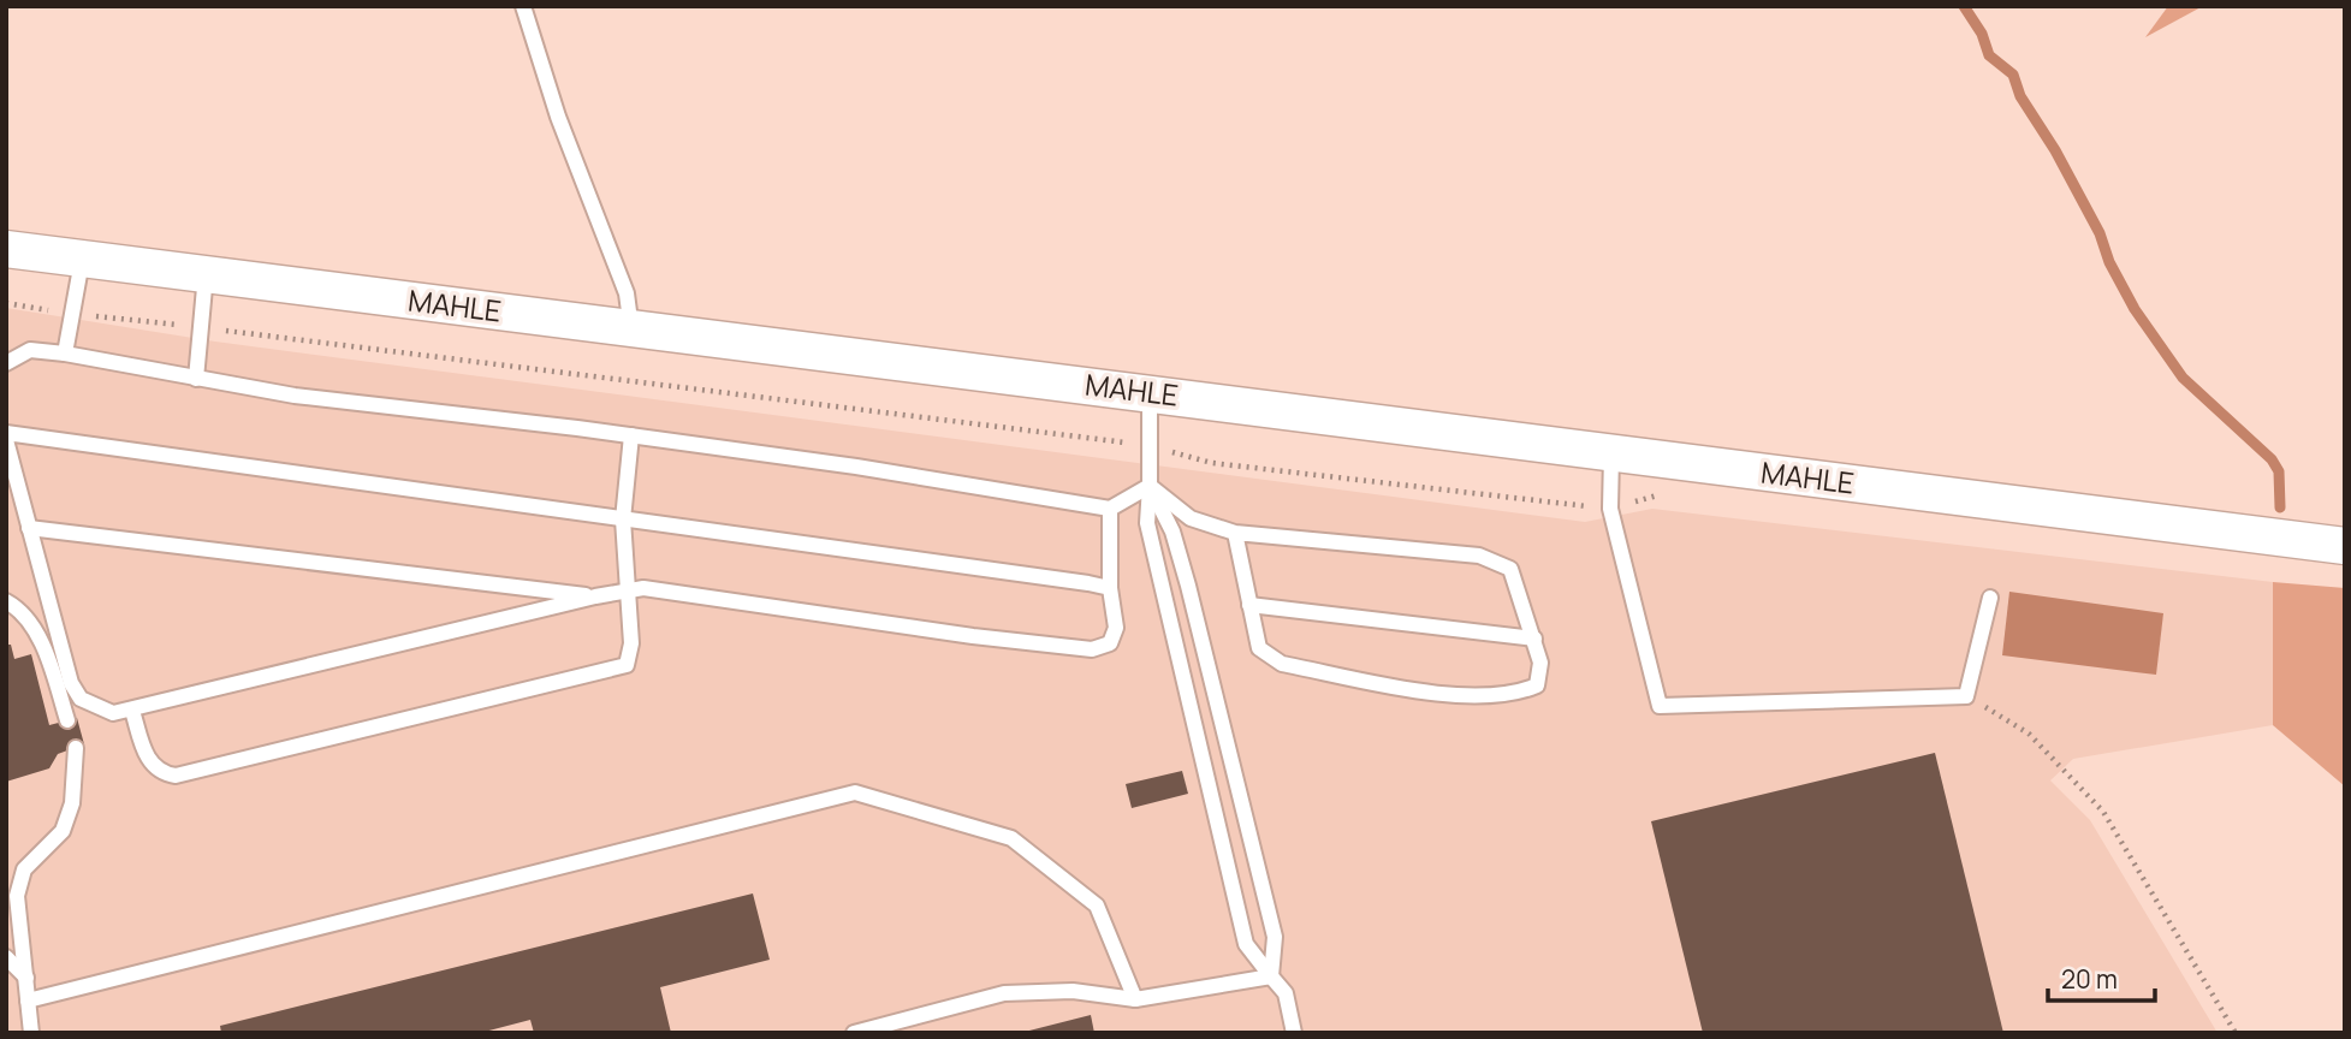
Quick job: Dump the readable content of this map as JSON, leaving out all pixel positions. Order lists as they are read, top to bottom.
{
  "streets": {
    "street": ["MAHLE"]
  },
  "scale_bar": "20 m"
}
